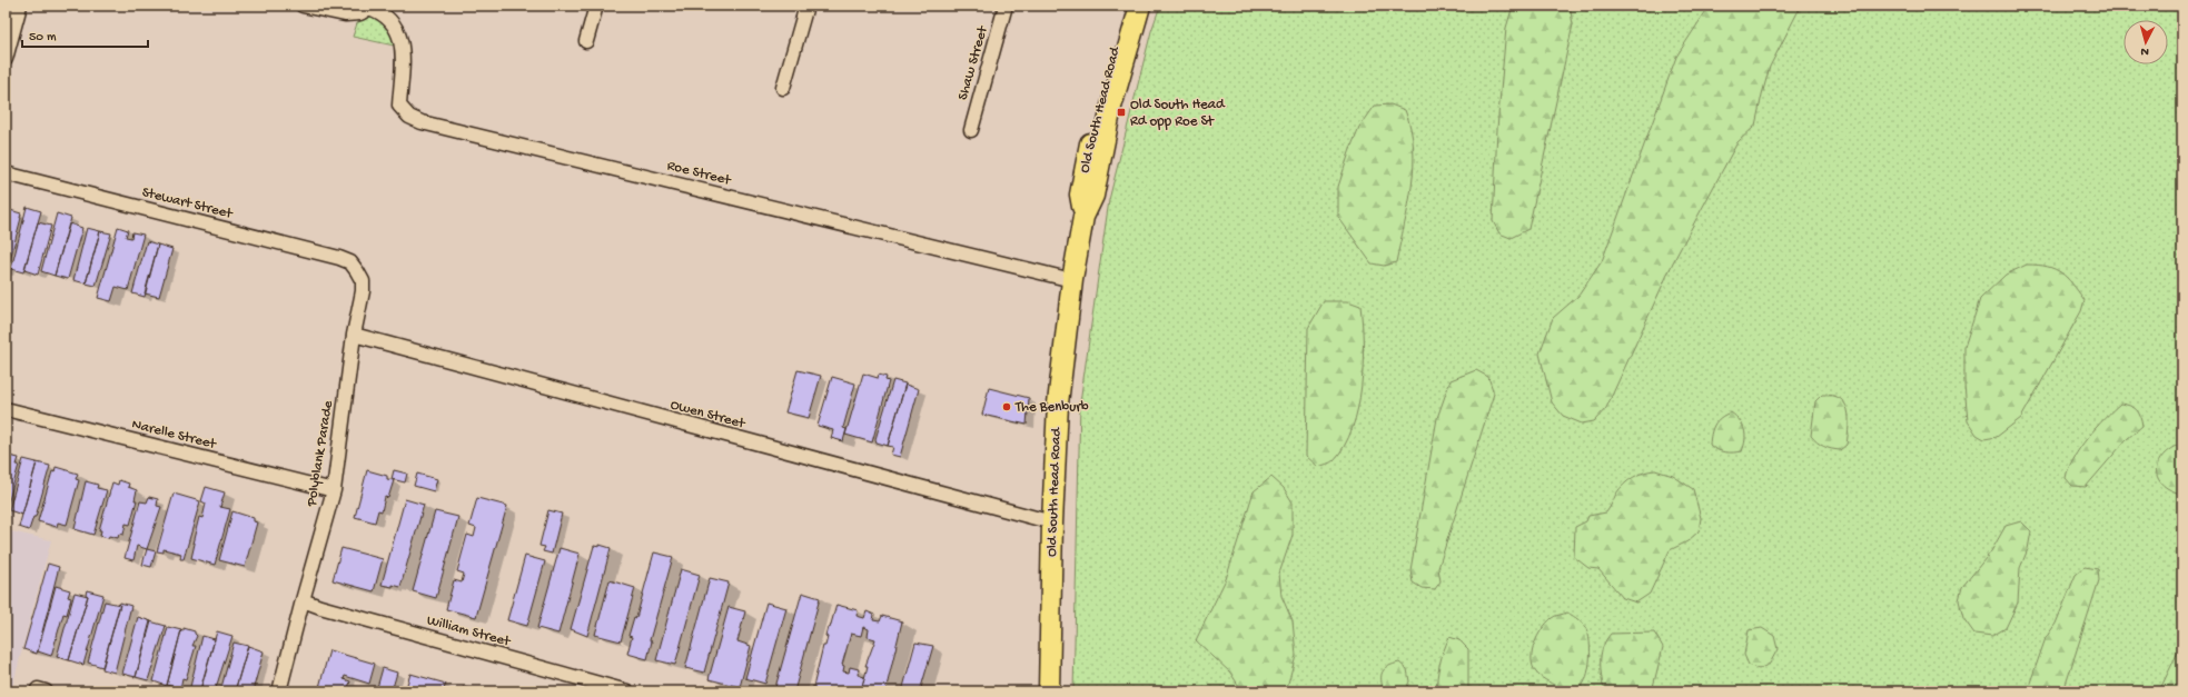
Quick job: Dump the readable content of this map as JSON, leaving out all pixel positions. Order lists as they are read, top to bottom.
{
  "streets": {
    "main road": ["Old South Head Road"],
    "street": [
      "Shaw Street",
      "Roe Street",
      "Stewart Street",
      "Owen Street",
      "Narelle Street",
      "Polyblank Parade",
      "William Street"
    ]
  },
  "crossings": [
    ["Old South Head Road", "Roe Street"],
    ["Old South Head Road", "Owen Street"],
    ["Stewart Street", "Polyblank Parade"],
    ["Owen Street", "Polyblank Parade"],
    ["Narelle Street", "Polyblank Parade"],
    ["Polyblank Parade", "William Street"]
  ],
  "places": {
    "transit": ["Old South Head Rd opp Roe St"],
    "other": ["The Benburb"]
  },
  "scale_bar": "50 m",
  "north": "bottom"
}
